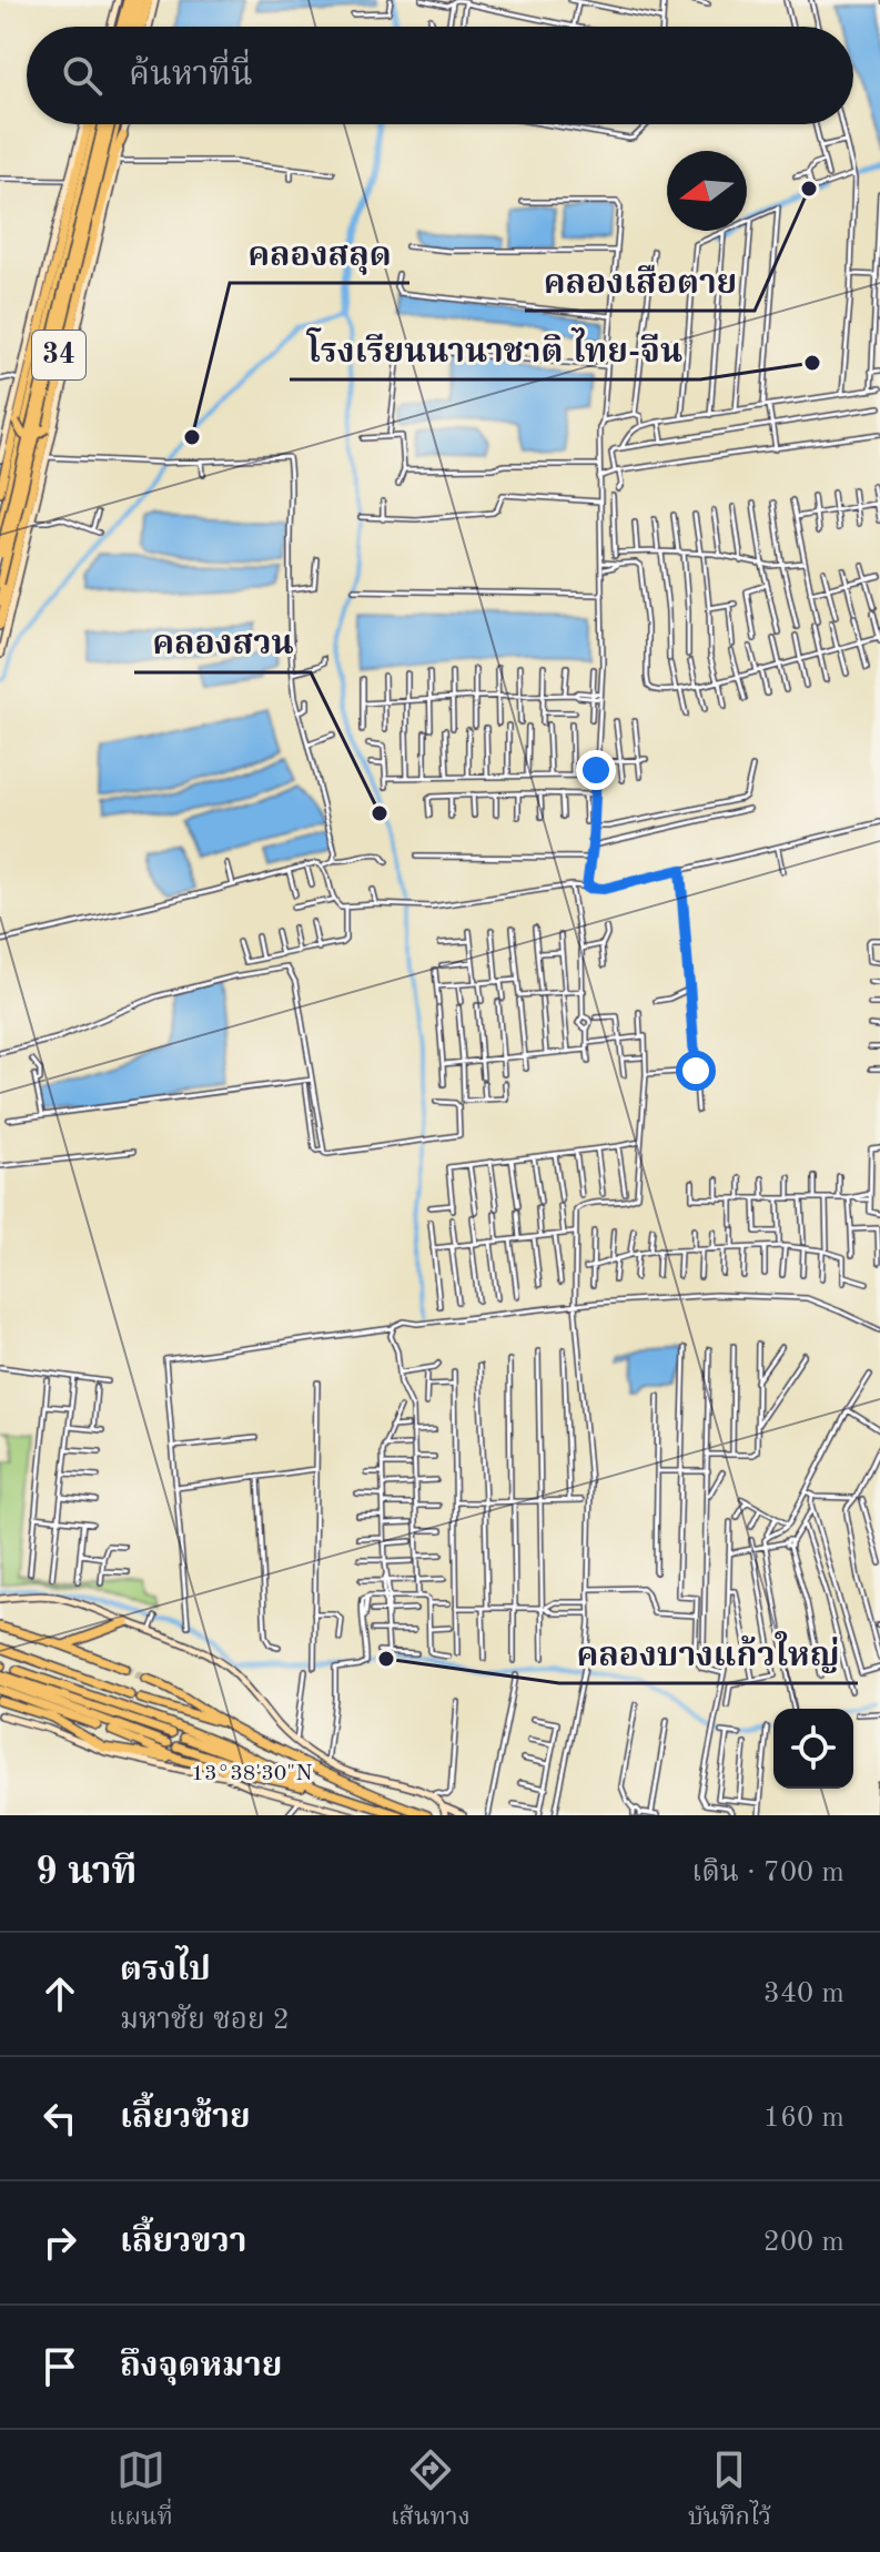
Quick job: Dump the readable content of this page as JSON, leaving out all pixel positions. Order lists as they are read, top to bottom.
{
  "streets": {
    "highway": ["34"]
  },
  "places": [
    "คลองเสือตาย",
    "โรงเรียนนานาชาติ ไทย-จีน",
    "คลองสลุด",
    "คลองสวน",
    "คลองบางแก้วใหญ่"
  ],
  "north": "left",
  "page": {
    "search": "ค้นหาที่นี่",
    "heading": ["9 นาที", "เดิน · 700 m"],
    "list": [
      ["ตรงไป", "มหาชัย ซอย 2", "340 m"],
      ["เลี้ยวซ้าย", "160 m"],
      ["เลี้ยวขวา", "200 m"],
      "ถึงจุดหมาย"
    ],
    "nav": ["แผนที่", "เส้นทาง", "บันทึกไว้"]
  },
  "coordinates": ["13°38'30\"N"]
}
